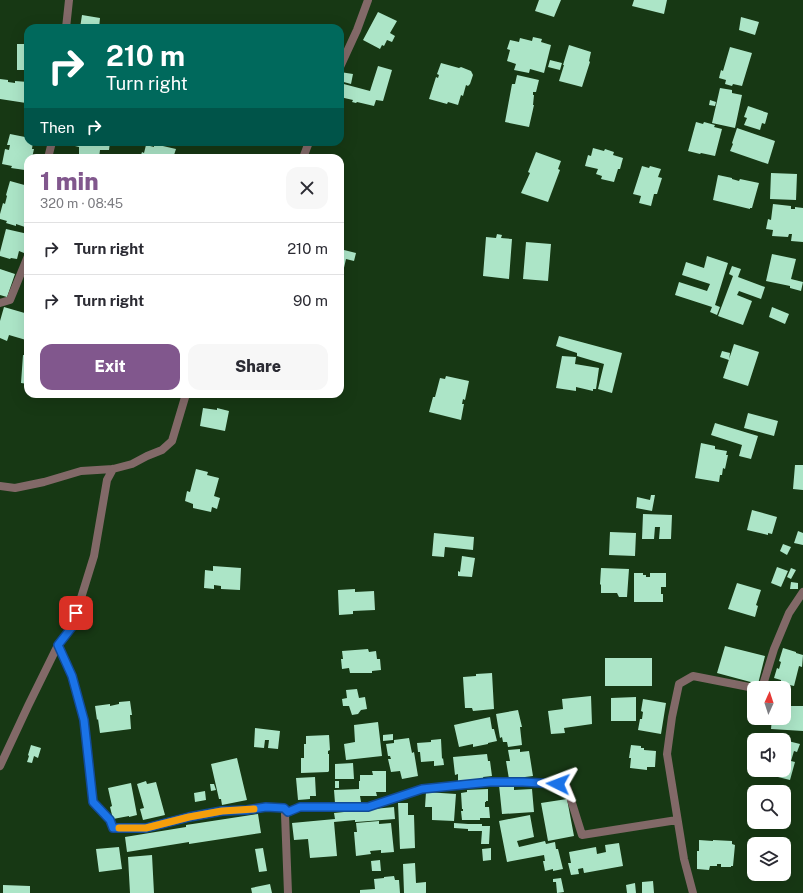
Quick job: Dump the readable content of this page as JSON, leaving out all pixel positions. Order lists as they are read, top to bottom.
{
  "north": "top",
  "page": {
    "turn": ["210 m", "Turn right"],
    "then": "Then",
    "heading": ["1 min", "320 m · 08:45"],
    "list": [
      {
        "name": "Turn right",
        "value": "210 m"
      },
      {
        "name": "Turn right",
        "value": "90 m"
      }
    ],
    "buttons": ["Exit", "Share"]
  }
}
